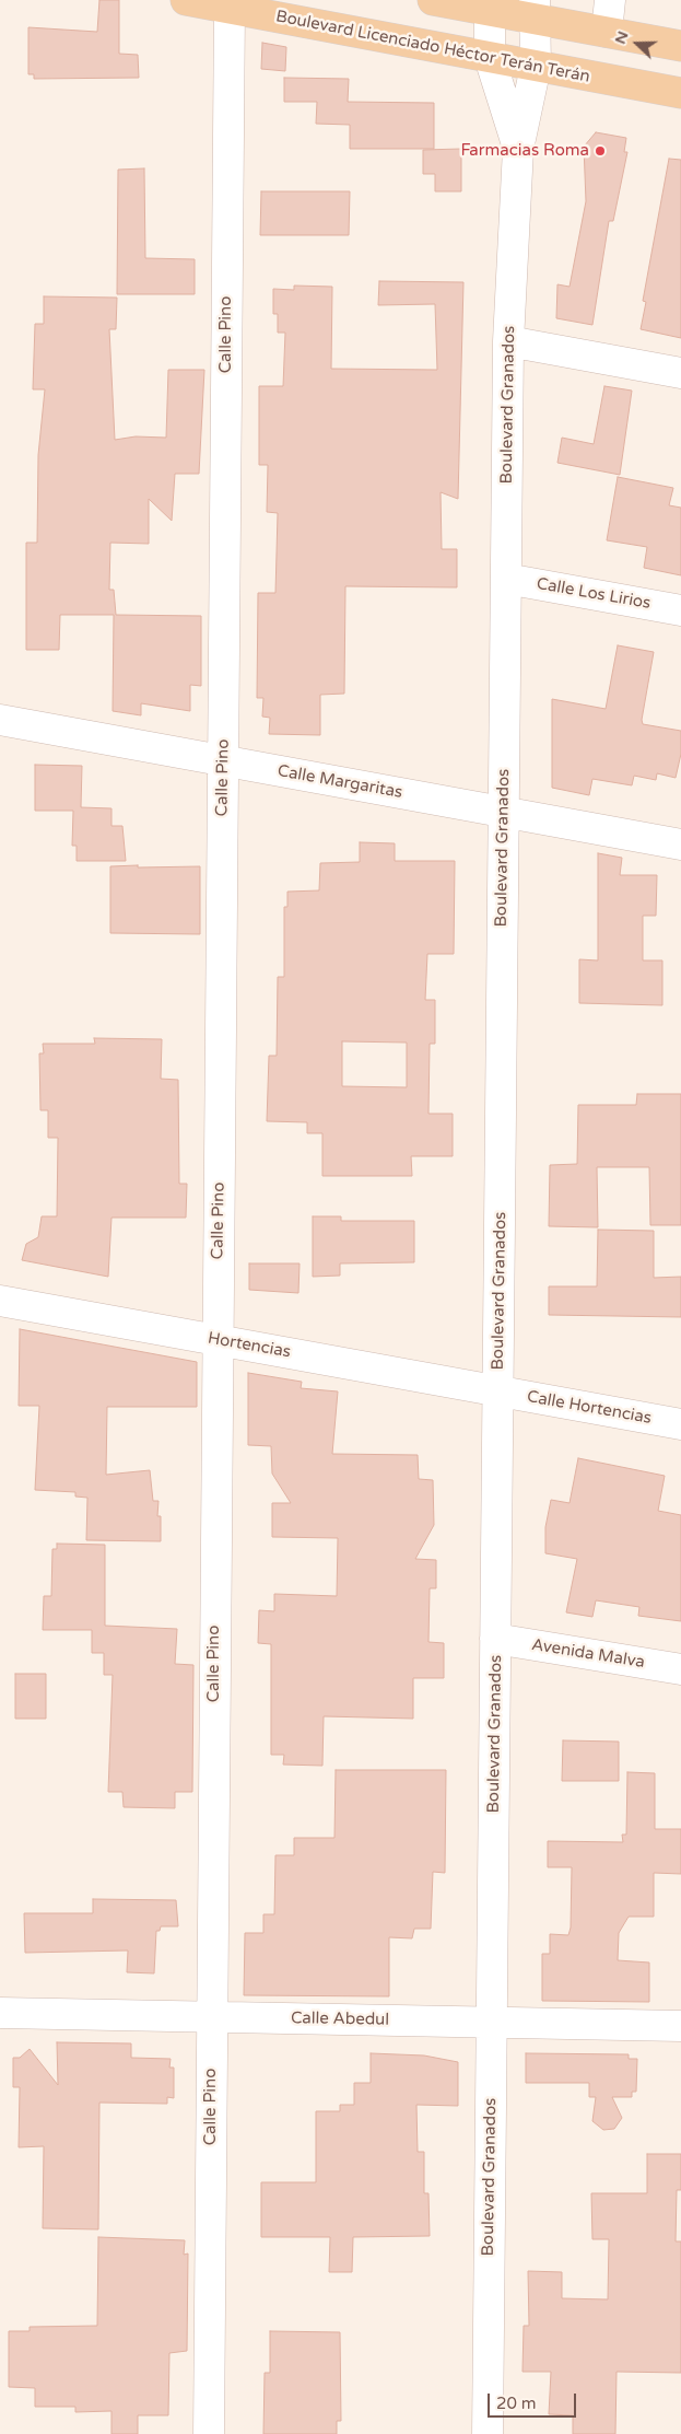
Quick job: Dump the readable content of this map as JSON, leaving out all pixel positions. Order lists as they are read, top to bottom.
{
  "streets": {
    "main road": ["Boulevard Licenciado Héctor Terán Terán"],
    "street": [
      "Calle Pino",
      "Boulevard Granados",
      "Calle Los Lirios",
      "Calle Margaritas",
      "Hortencias",
      "Calle Hortencias",
      "Avenida Malva",
      "Calle Abedul"
    ]
  },
  "crossings": [
    ["Boulevard Licenciado Héctor Terán Terán", "Calle Pino"],
    ["Boulevard Licenciado Héctor Terán Terán", "Boulevard Granados"],
    ["Calle Pino", "Calle Margaritas"],
    ["Calle Pino", "Hortencias"],
    ["Calle Pino", "Calle Abedul"],
    ["Boulevard Granados", "Calle Los Lirios"],
    ["Boulevard Granados", "Calle Margaritas"],
    ["Boulevard Granados", "Hortencias"],
    ["Boulevard Granados", "Calle Hortencias"],
    ["Boulevard Granados", "Avenida Malva"],
    ["Boulevard Granados", "Calle Abedul"],
    ["Hortencias", "Calle Hortencias"]
  ],
  "places": ["Farmacias Roma"],
  "scale_bar": "20 m",
  "north": "left"
}
